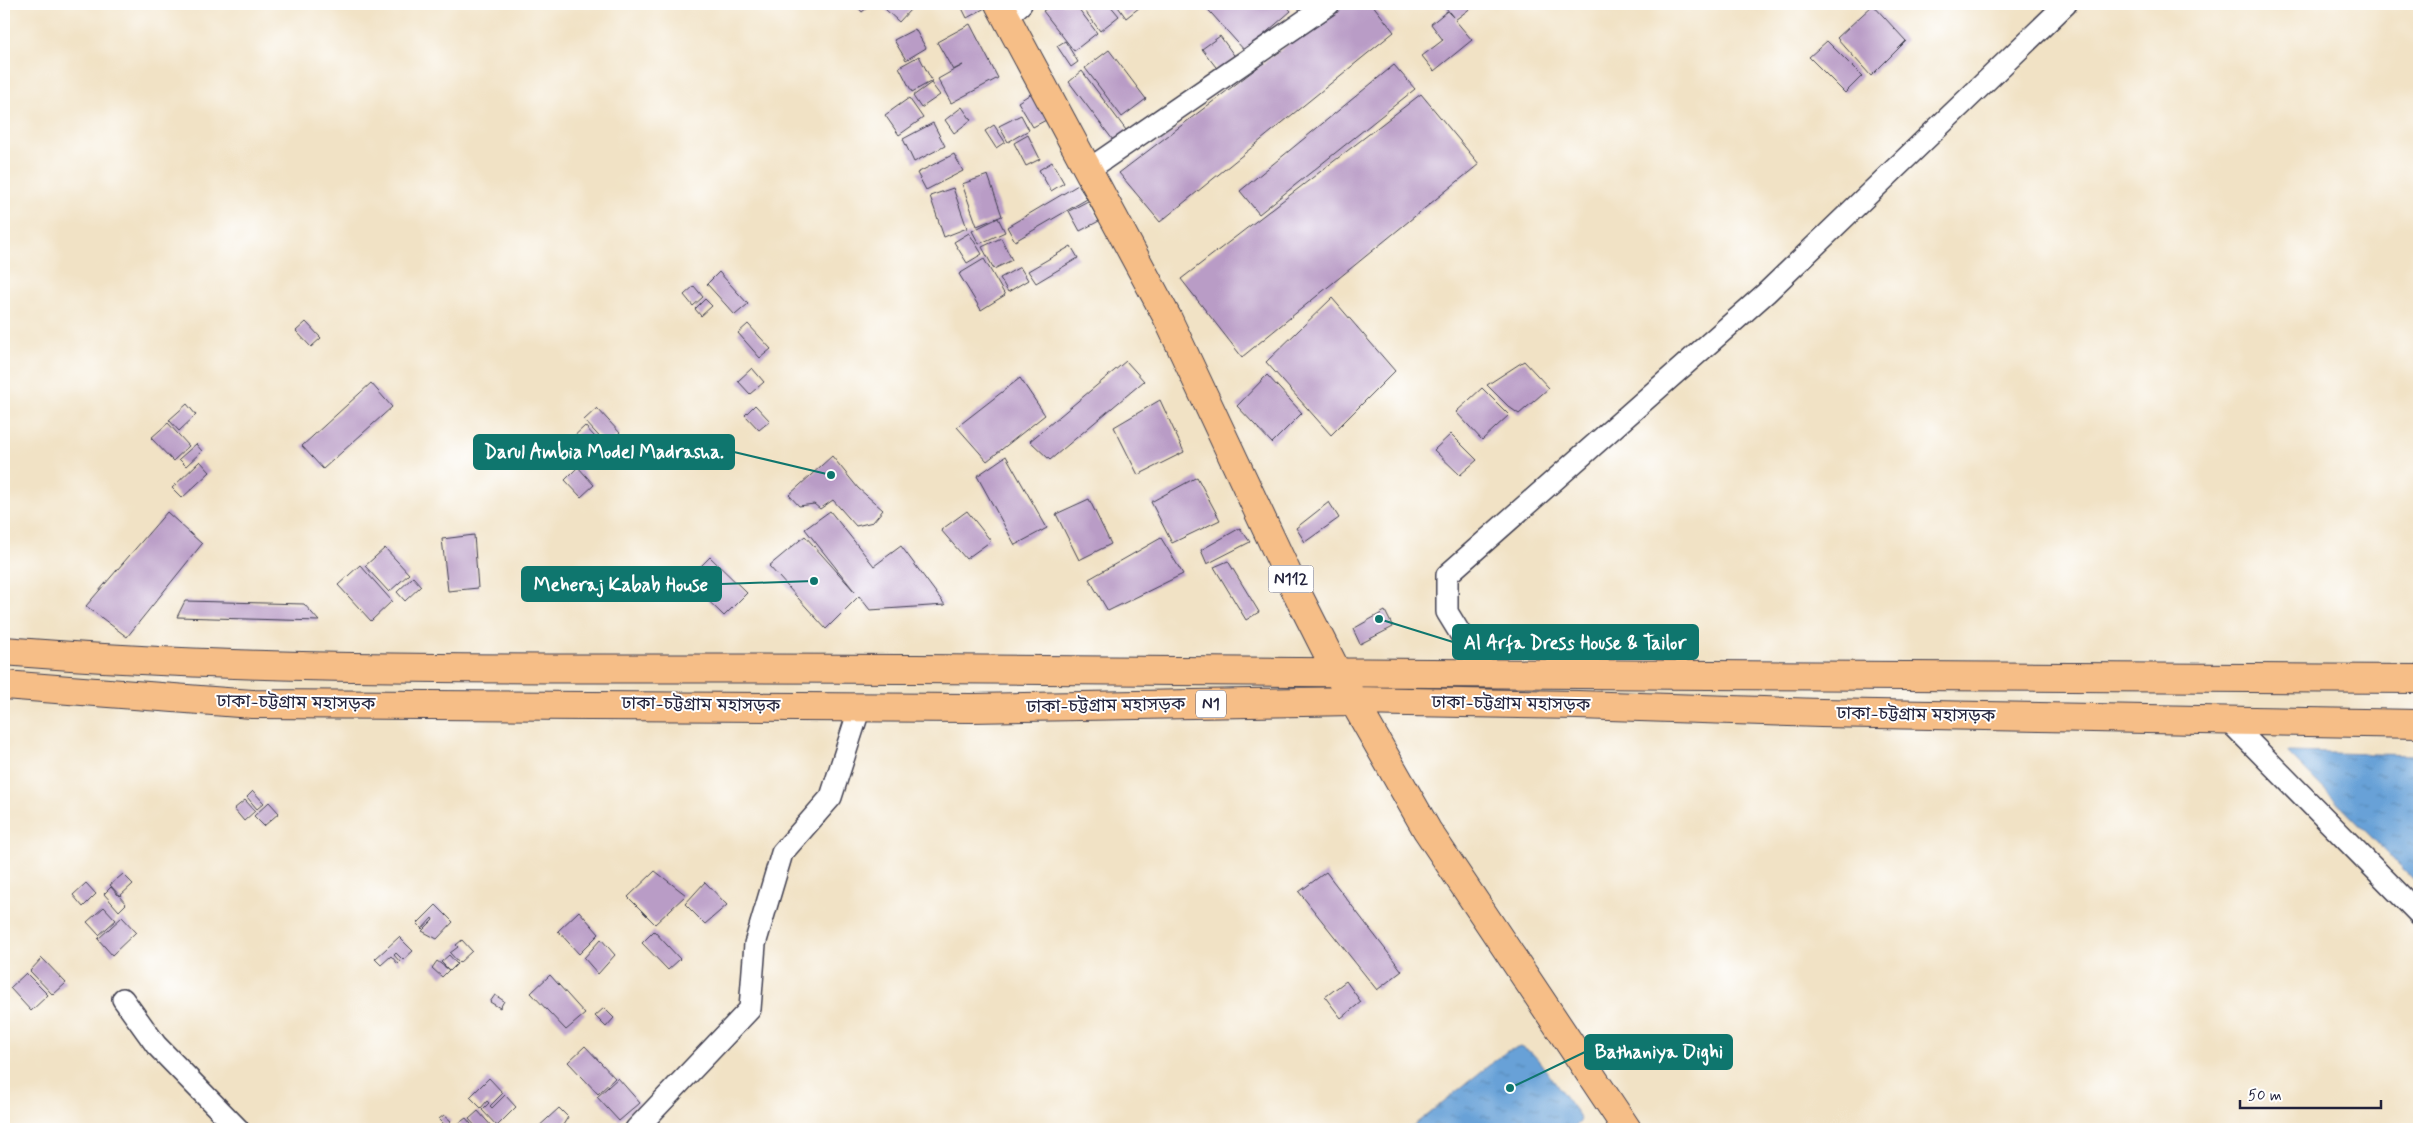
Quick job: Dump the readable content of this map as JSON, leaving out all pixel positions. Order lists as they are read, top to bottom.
{
  "streets": {
    "highway": ["N112", "ঢাকা-চট্টগ্রাম মহাসড়ক", "N1"]
  },
  "crossings": [
    ["N112", "ঢাকা-চট্টগ্রাম মহাসড়ক"]
  ],
  "places": [
    "Darul Ambia Model Madrasha.",
    "Meheraj Kabab House",
    "Al Arfa Dress House & Tailor",
    "Bathaniya Dighi"
  ],
  "scale_bar": "50 m"
}
